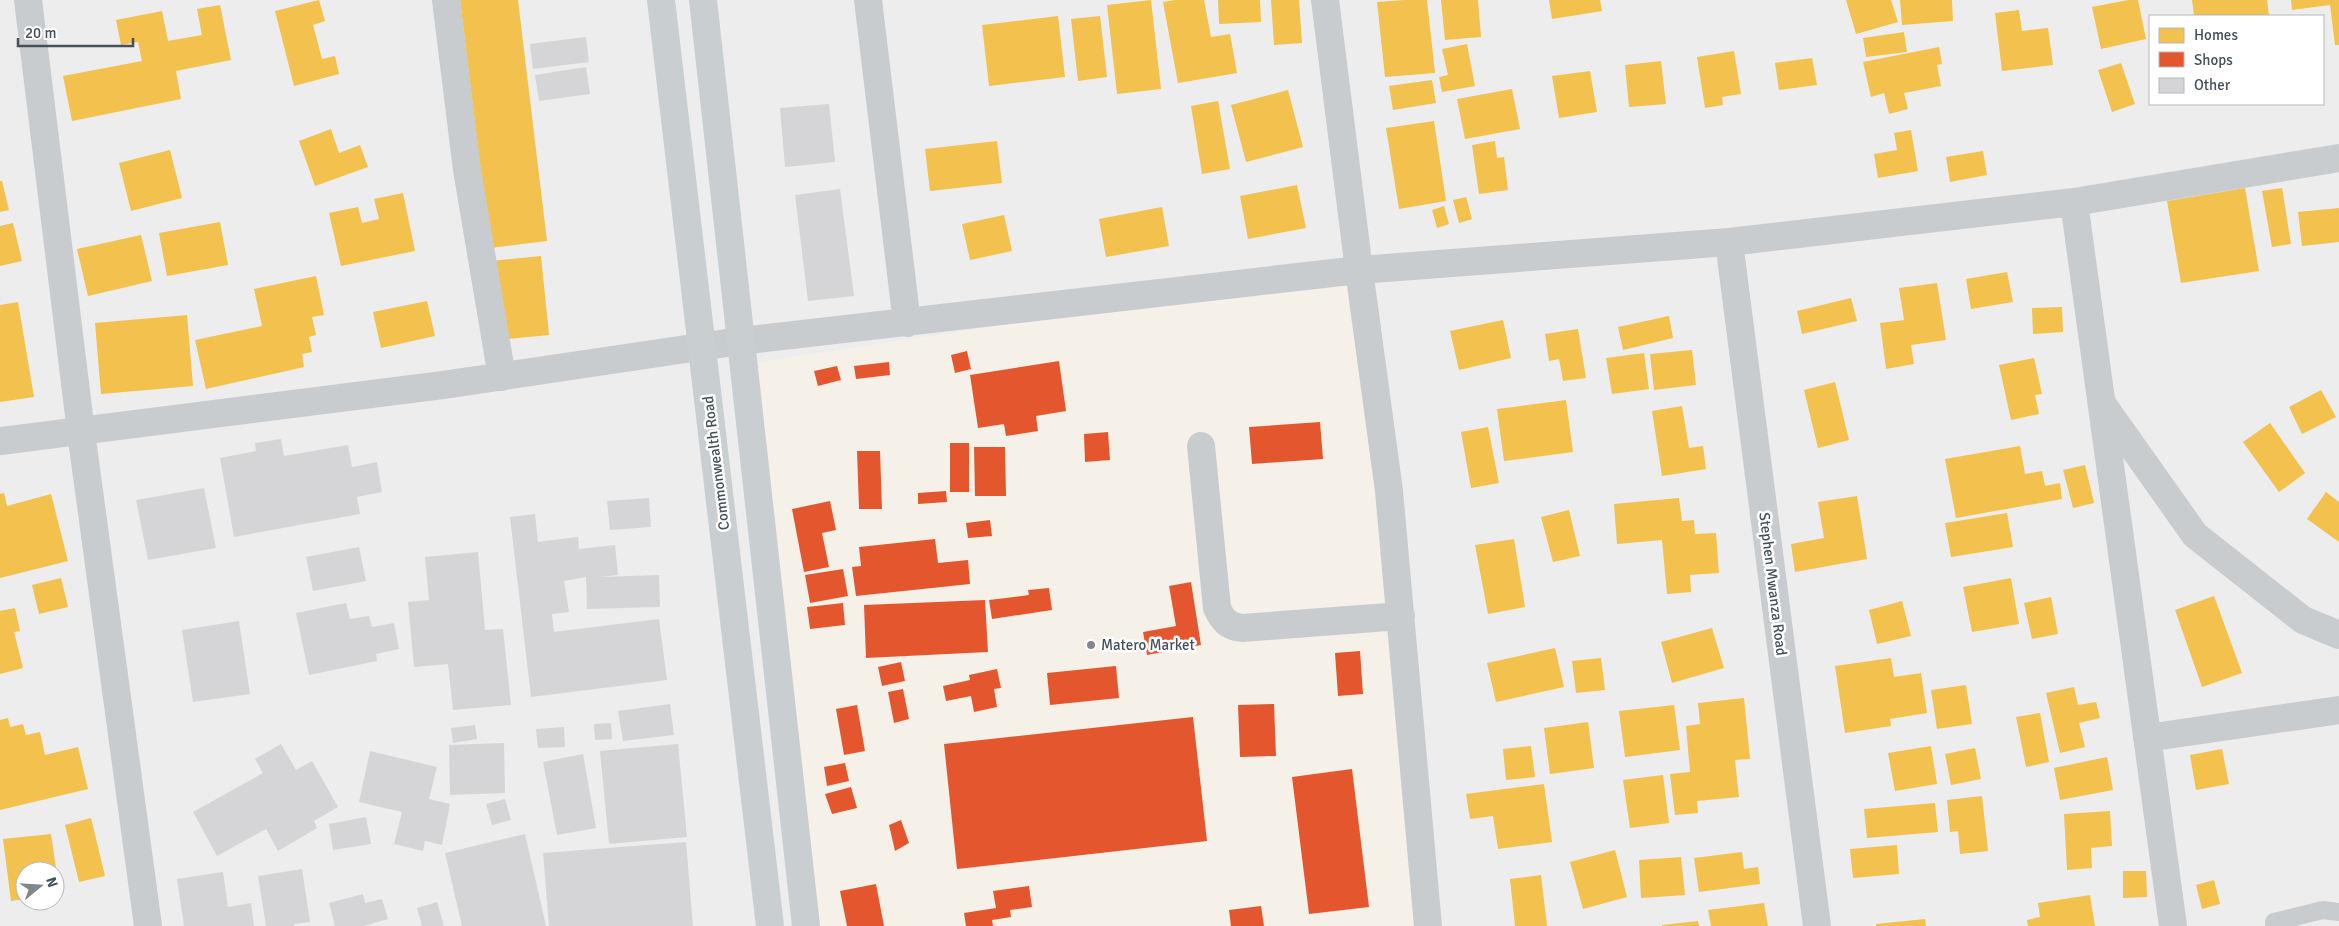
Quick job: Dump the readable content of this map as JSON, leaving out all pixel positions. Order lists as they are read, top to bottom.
{
  "streets": {
    "main road": ["Commonwealth Road"],
    "street": ["Stephen Mwanza Road"]
  },
  "places": ["Matero Market"],
  "legend": ["Homes", "Shops", "Other"],
  "scale_bar": "20 m",
  "north": "right"
}
